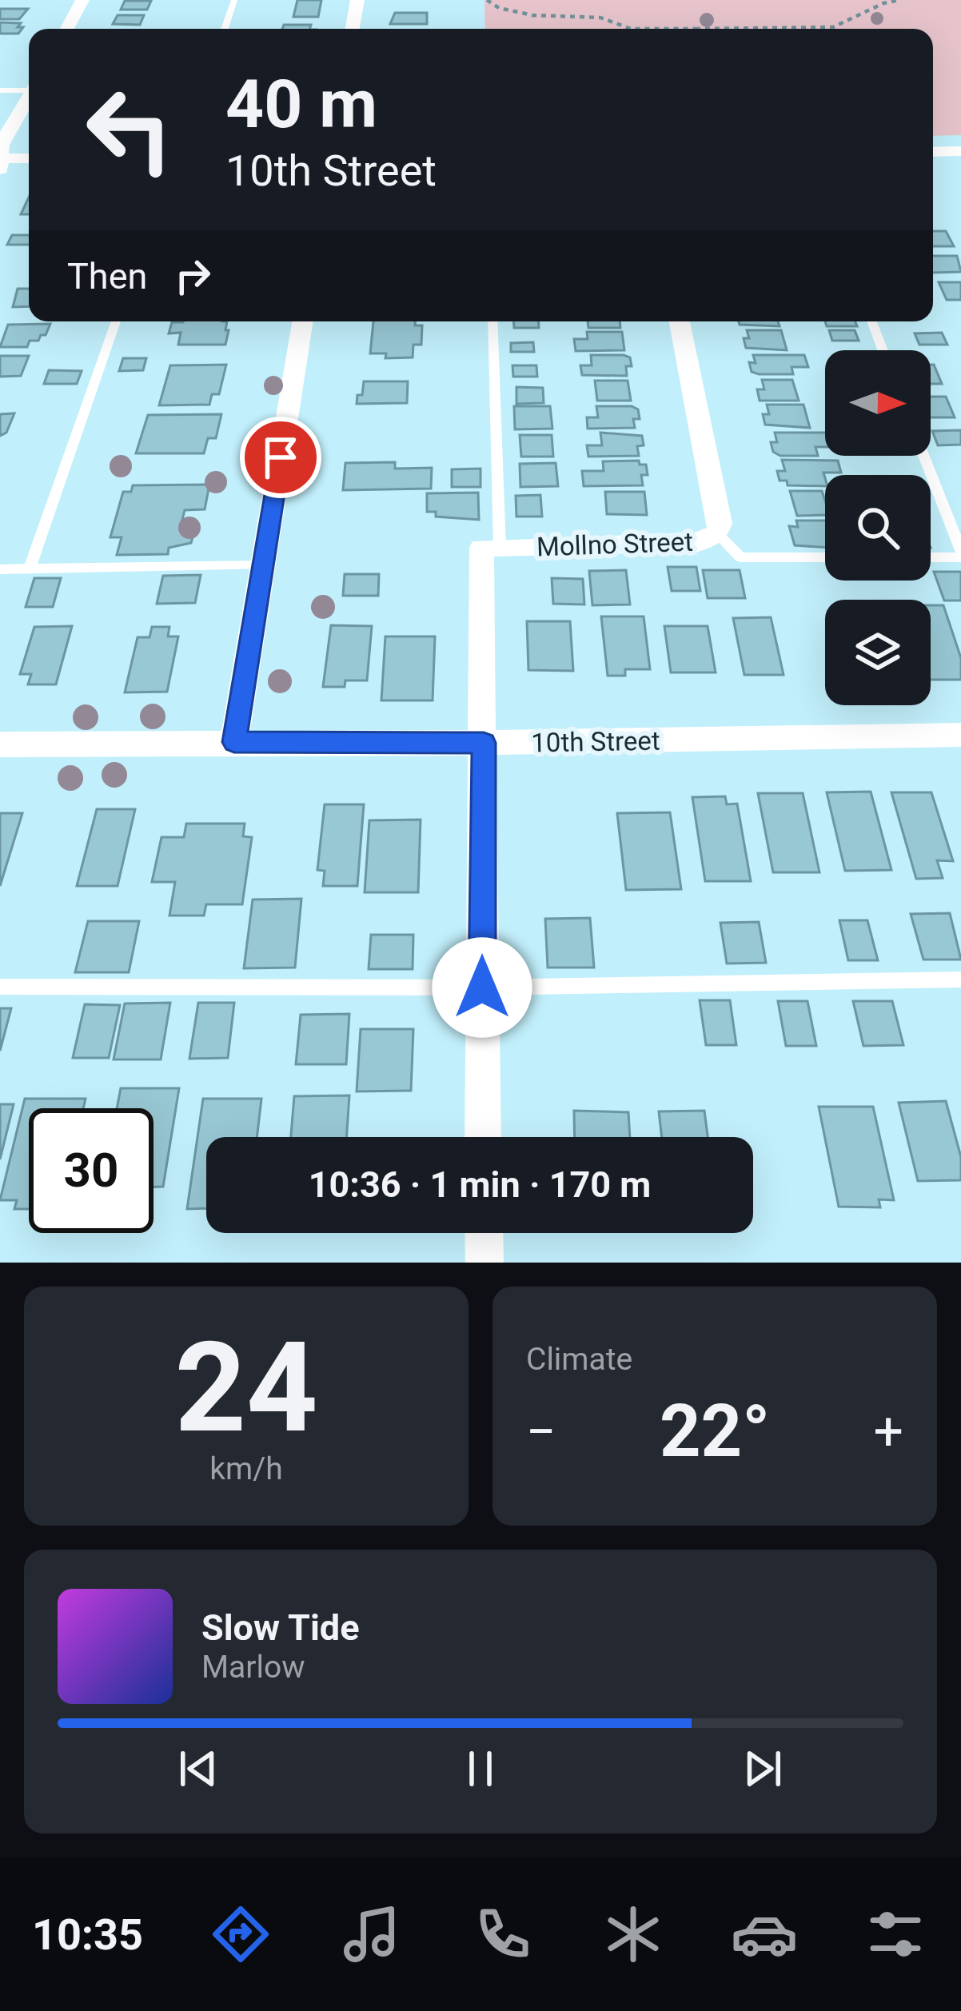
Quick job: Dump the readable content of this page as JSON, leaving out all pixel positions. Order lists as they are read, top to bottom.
{
  "streets": {
    "street": ["Mollno Street", "10th Street"]
  },
  "crossings": [
    ["Mollno Street", "10th Street"]
  ],
  "north": "right",
  "page": {
    "turn": ["40 m", "10th Street"],
    "then": "Then",
    "limit": "30",
    "trip": "10:36 · 1 min · 170 m",
    "tile": [
      ["24", "km/h"],
      "Climate"
    ],
    "heat": ["−", "22°", "+"],
    "song": ["Slow Tide", "Marlow"],
    "tabs": "10:35"
  }
}
